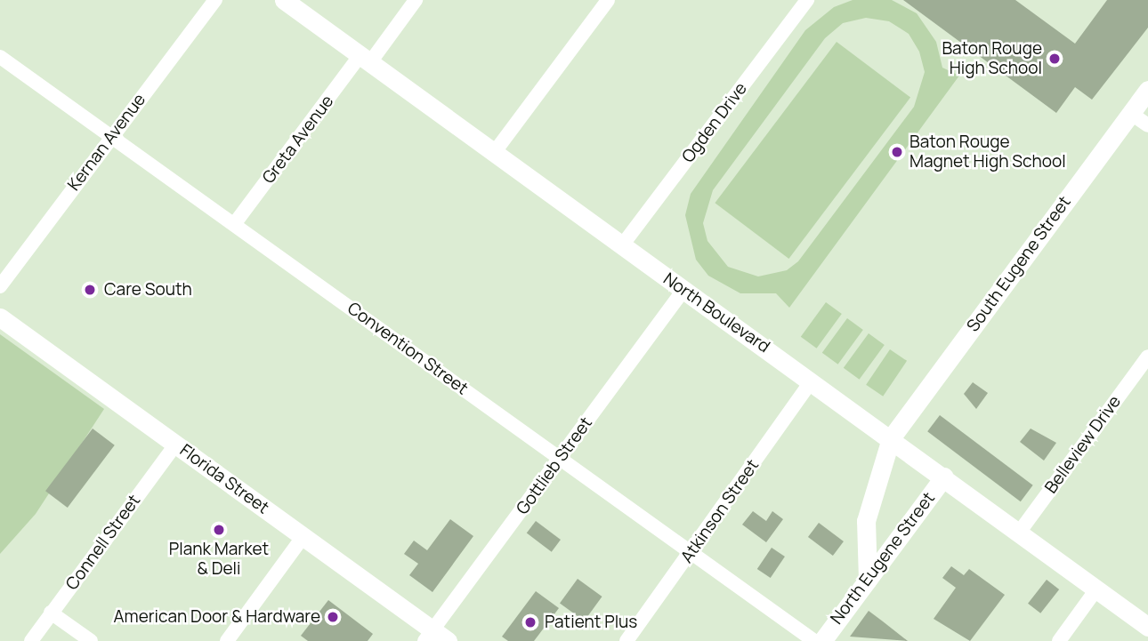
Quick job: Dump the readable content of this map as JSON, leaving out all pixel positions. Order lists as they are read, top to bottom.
{
  "streets": {
    "street": [
      "Ogden Drive",
      "Greta Avenue",
      "Kernan Avenue",
      "South Eugene Street",
      "North Boulevard",
      "Convention Street",
      "Belleview Drive",
      "Gottlieb Street",
      "Florida Street",
      "Atkinson Street",
      "Connell Street",
      "North Eugene Street"
    ]
  },
  "crossings": [
    ["Ogden Drive", "North Boulevard"],
    ["Greta Avenue", "North Boulevard"],
    ["Greta Avenue", "Convention Street"],
    ["Kernan Avenue", "Convention Street"],
    ["South Eugene Street", "North Boulevard"],
    ["South Eugene Street", "North Eugene Street"],
    ["North Boulevard", "Belleview Drive"],
    ["North Boulevard", "Gottlieb Street"],
    ["North Boulevard", "Atkinson Street"],
    ["North Boulevard", "North Eugene Street"],
    ["Convention Street", "Gottlieb Street"],
    ["Convention Street", "Atkinson Street"],
    ["Gottlieb Street", "Florida Street"],
    ["Florida Street", "Connell Street"]
  ],
  "places": [
    "Baton Rouge High School",
    "Baton Rouge Magnet High School",
    "Care South",
    "Plank Market & Deli",
    "American Door & Hardware",
    "Patient Plus"
  ]
}
